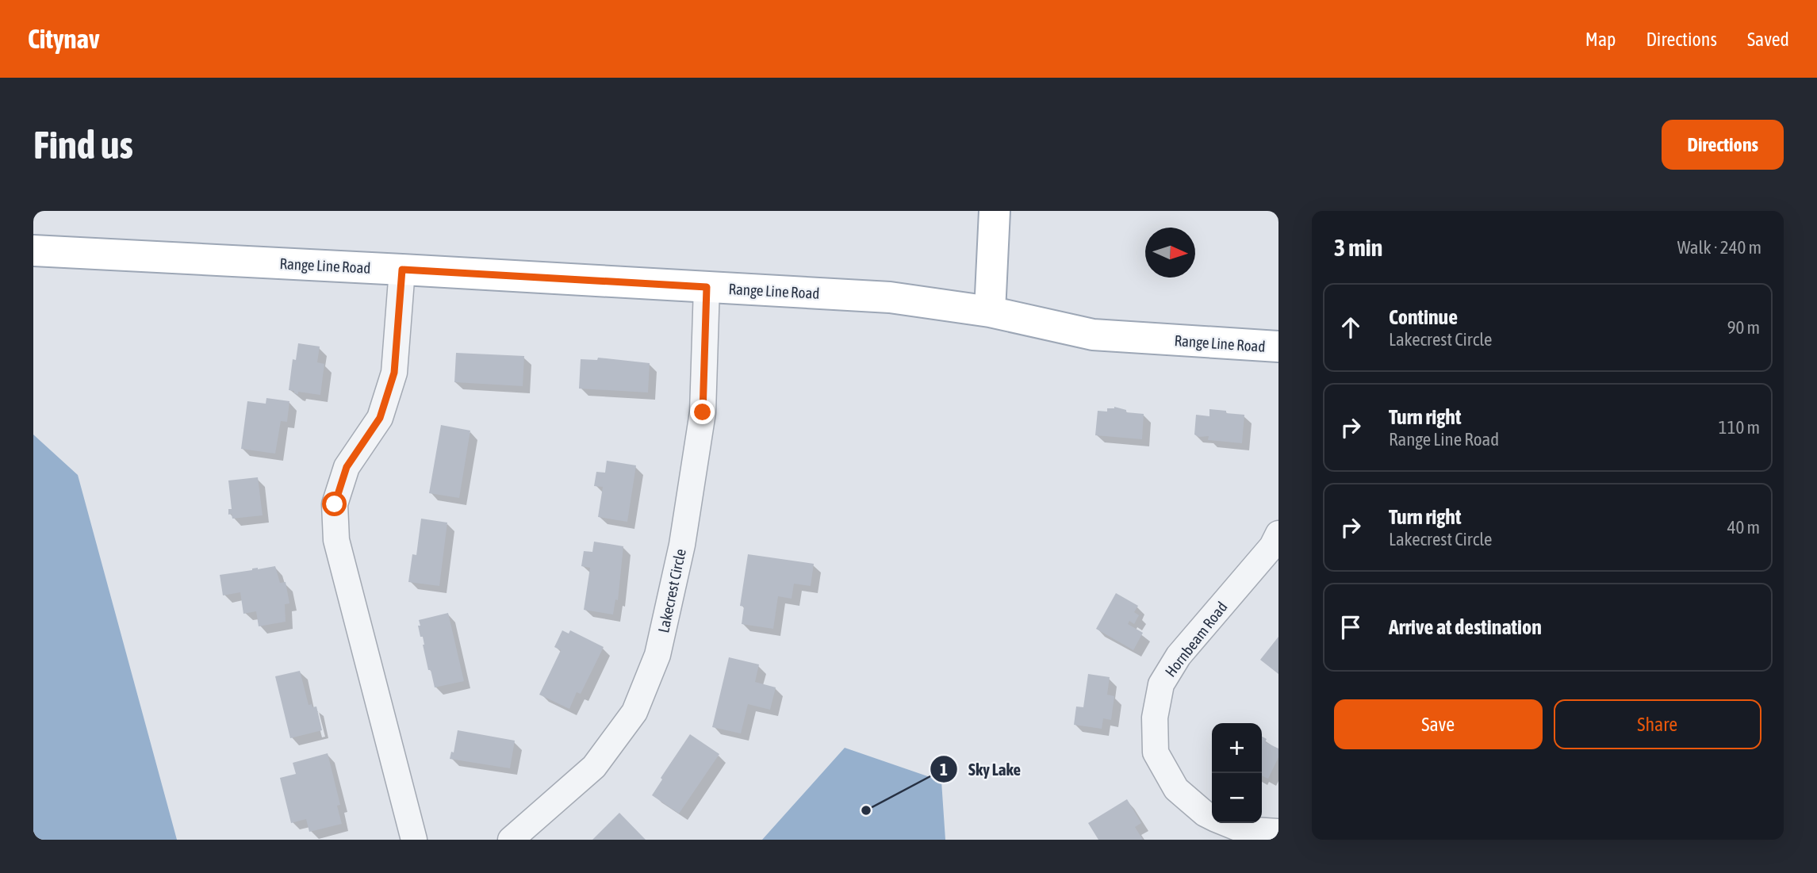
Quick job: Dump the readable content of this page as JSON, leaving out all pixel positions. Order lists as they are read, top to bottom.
{
  "streets": {
    "main road": ["Range Line Road"],
    "street": ["Lakecrest Circle", "Hornbeam Road"]
  },
  "crossings": [
    ["Range Line Road", "Lakecrest Circle"]
  ],
  "places": ["Sky Lake"],
  "north": "right",
  "page": {
    "header": "Citynav",
    "nav": ["Map", "Directions", "Saved"],
    "buttons": [
      "Directions",
      ["Save", "Share"]
    ],
    "title": "Find us",
    "heading": ["3 min", "Walk · 240 m"],
    "list": [
      ["Continue", "Lakecrest Circle", "90 m"],
      ["Turn right", "Range Line Road", "110 m"],
      ["Turn right", "Lakecrest Circle", "40 m"],
      "Arrive at destination"
    ],
    "map_buttons": ["+", "−"]
  }
}
